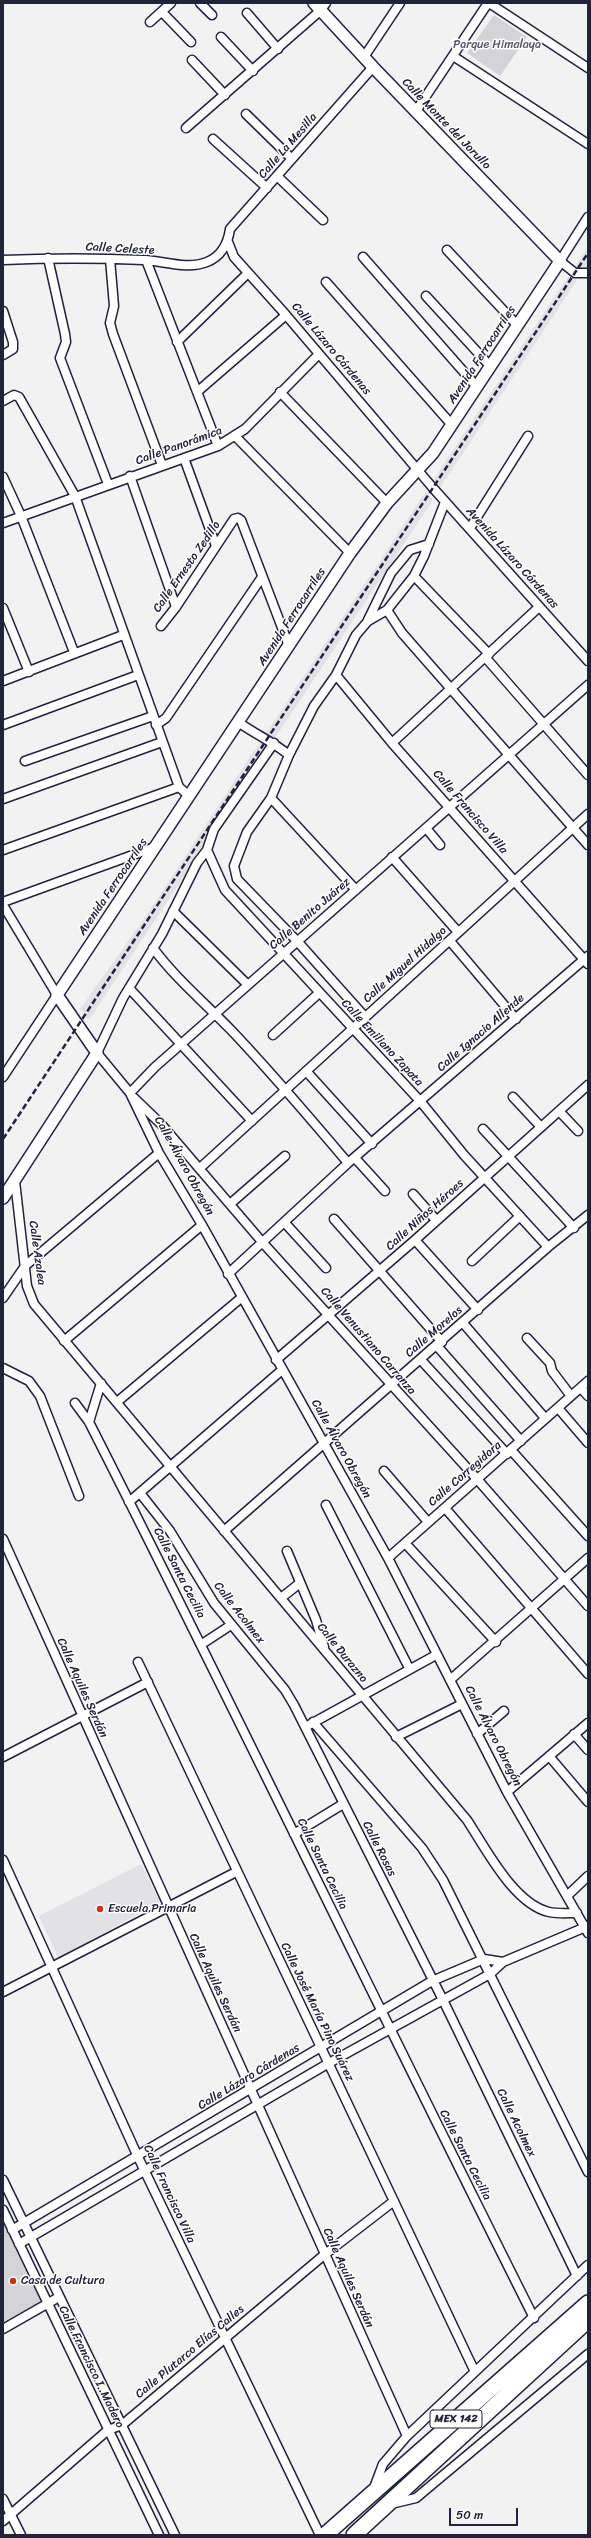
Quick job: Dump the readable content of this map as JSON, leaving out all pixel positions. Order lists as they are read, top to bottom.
{
  "streets": {
    "highway": ["MEX 142"],
    "street": [
      "Calle Monte del Jorullo",
      "Calle La Mesilla",
      "Calle Celeste",
      "Calle Lázaro Cárdenas",
      "Avenida Ferrocarriles",
      "Calle Panorámica",
      "Avenida Lázaro Cárdenas",
      "Calle Ernesto Zedillo",
      "Calle Francisco Villa",
      "Calle Benito Juárez",
      "Calle Miguel Hidalgo",
      "Calle Ignacio Allende",
      "Calle Emiliano Zapata",
      "Calle Álvaro Obregón",
      "Calle Niños Héroes",
      "Calle Azalea",
      "Calle Morelos",
      "Calle Venustiano Carranza",
      "Calle Corregidora",
      "Calle Santa Cecilia",
      "Calle Acolmex",
      "Calle Durazno",
      "Calle Aquiles Serdán",
      "Calle Rosas",
      "Calle José María Pino Suárez",
      "Calle Plutarco Elías Calles",
      "Calle Francisco I. Madero"
    ]
  },
  "crossings": [
    ["Calle Monte del Jorullo", "Calle La Mesilla"],
    ["Calle Monte del Jorullo", "Avenida Ferrocarriles"],
    ["Calle La Mesilla", "Calle Celeste"],
    ["Calle La Mesilla", "Calle Lázaro Cárdenas"],
    ["Calle Celeste", "Calle Lázaro Cárdenas"],
    ["Calle Lázaro Cárdenas", "Avenida Ferrocarriles"],
    ["Calle Lázaro Cárdenas", "Calle Panorámica"],
    ["Calle Lázaro Cárdenas", "Avenida Lázaro Cárdenas"],
    ["Calle Lázaro Cárdenas", "Calle Francisco Villa"],
    ["Calle Lázaro Cárdenas", "Calle Santa Cecilia"],
    ["Calle Lázaro Cárdenas", "Calle Acolmex"],
    ["Calle Lázaro Cárdenas", "Calle Aquiles Serdán"],
    ["Calle Lázaro Cárdenas", "Calle Rosas"],
    ["Calle Lázaro Cárdenas", "Calle José María Pino Suárez"],
    ["Calle Lázaro Cárdenas", "Calle Francisco I. Madero"],
    ["Avenida Ferrocarriles", "Avenida Lázaro Cárdenas"],
    ["Avenida Ferrocarriles", "Calle Ernesto Zedillo"],
    ["Avenida Ferrocarriles", "Calle Álvaro Obregón"],
    ["Calle Francisco Villa", "Calle Benito Juárez"],
    ["Calle Francisco Villa", "Calle Miguel Hidalgo"],
    ["Calle Francisco Villa", "Calle Ignacio Allende"],
    ["Calle Francisco Villa", "Calle Plutarco Elías Calles"],
    ["Calle Benito Juárez", "Calle Emiliano Zapata"],
    ["Calle Benito Juárez", "Calle Álvaro Obregón"],
    ["Calle Benito Juárez", "Calle Venustiano Carranza"],
    ["Calle Miguel Hidalgo", "Calle Emiliano Zapata"],
    ["Calle Miguel Hidalgo", "Calle Venustiano Carranza"],
    ["Calle Ignacio Allende", "Calle Emiliano Zapata"],
    ["Calle Ignacio Allende", "Calle Álvaro Obregón"],
    ["Calle Ignacio Allende", "Calle Venustiano Carranza"],
    ["Calle Emiliano Zapata", "Calle Niños Héroes"],
    ["Calle Emiliano Zapata", "Calle Morelos"],
    ["Calle Álvaro Obregón", "Calle Niños Héroes"],
    ["Calle Álvaro Obregón", "Calle Morelos"],
    ["Calle Álvaro Obregón", "Calle Venustiano Carranza"],
    ["Calle Álvaro Obregón", "Calle Corregidora"],
    ["Calle Álvaro Obregón", "Calle Durazno"],
    ["Calle Niños Héroes", "Calle Venustiano Carranza"],
    ["Calle Azalea", "Calle Durazno"],
    ["Calle Morelos", "Calle Venustiano Carranza"],
    ["Calle Morelos", "Calle Durazno"],
    ["Calle Venustiano Carranza", "Calle Corregidora"],
    ["Calle Acolmex", "Calle Rosas"],
    ["Calle Aquiles Serdán", "Calle Plutarco Elías Calles"],
    ["Calle José María Pino Suárez", "Calle Plutarco Elías Calles"],
    ["Calle Plutarco Elías Calles", "Calle Francisco I. Madero"]
  ],
  "parks": ["Parque Himalaya"],
  "places": ["Escuela Primaria", "Casa de Cultura"],
  "scale_bar": "50 m"
}
